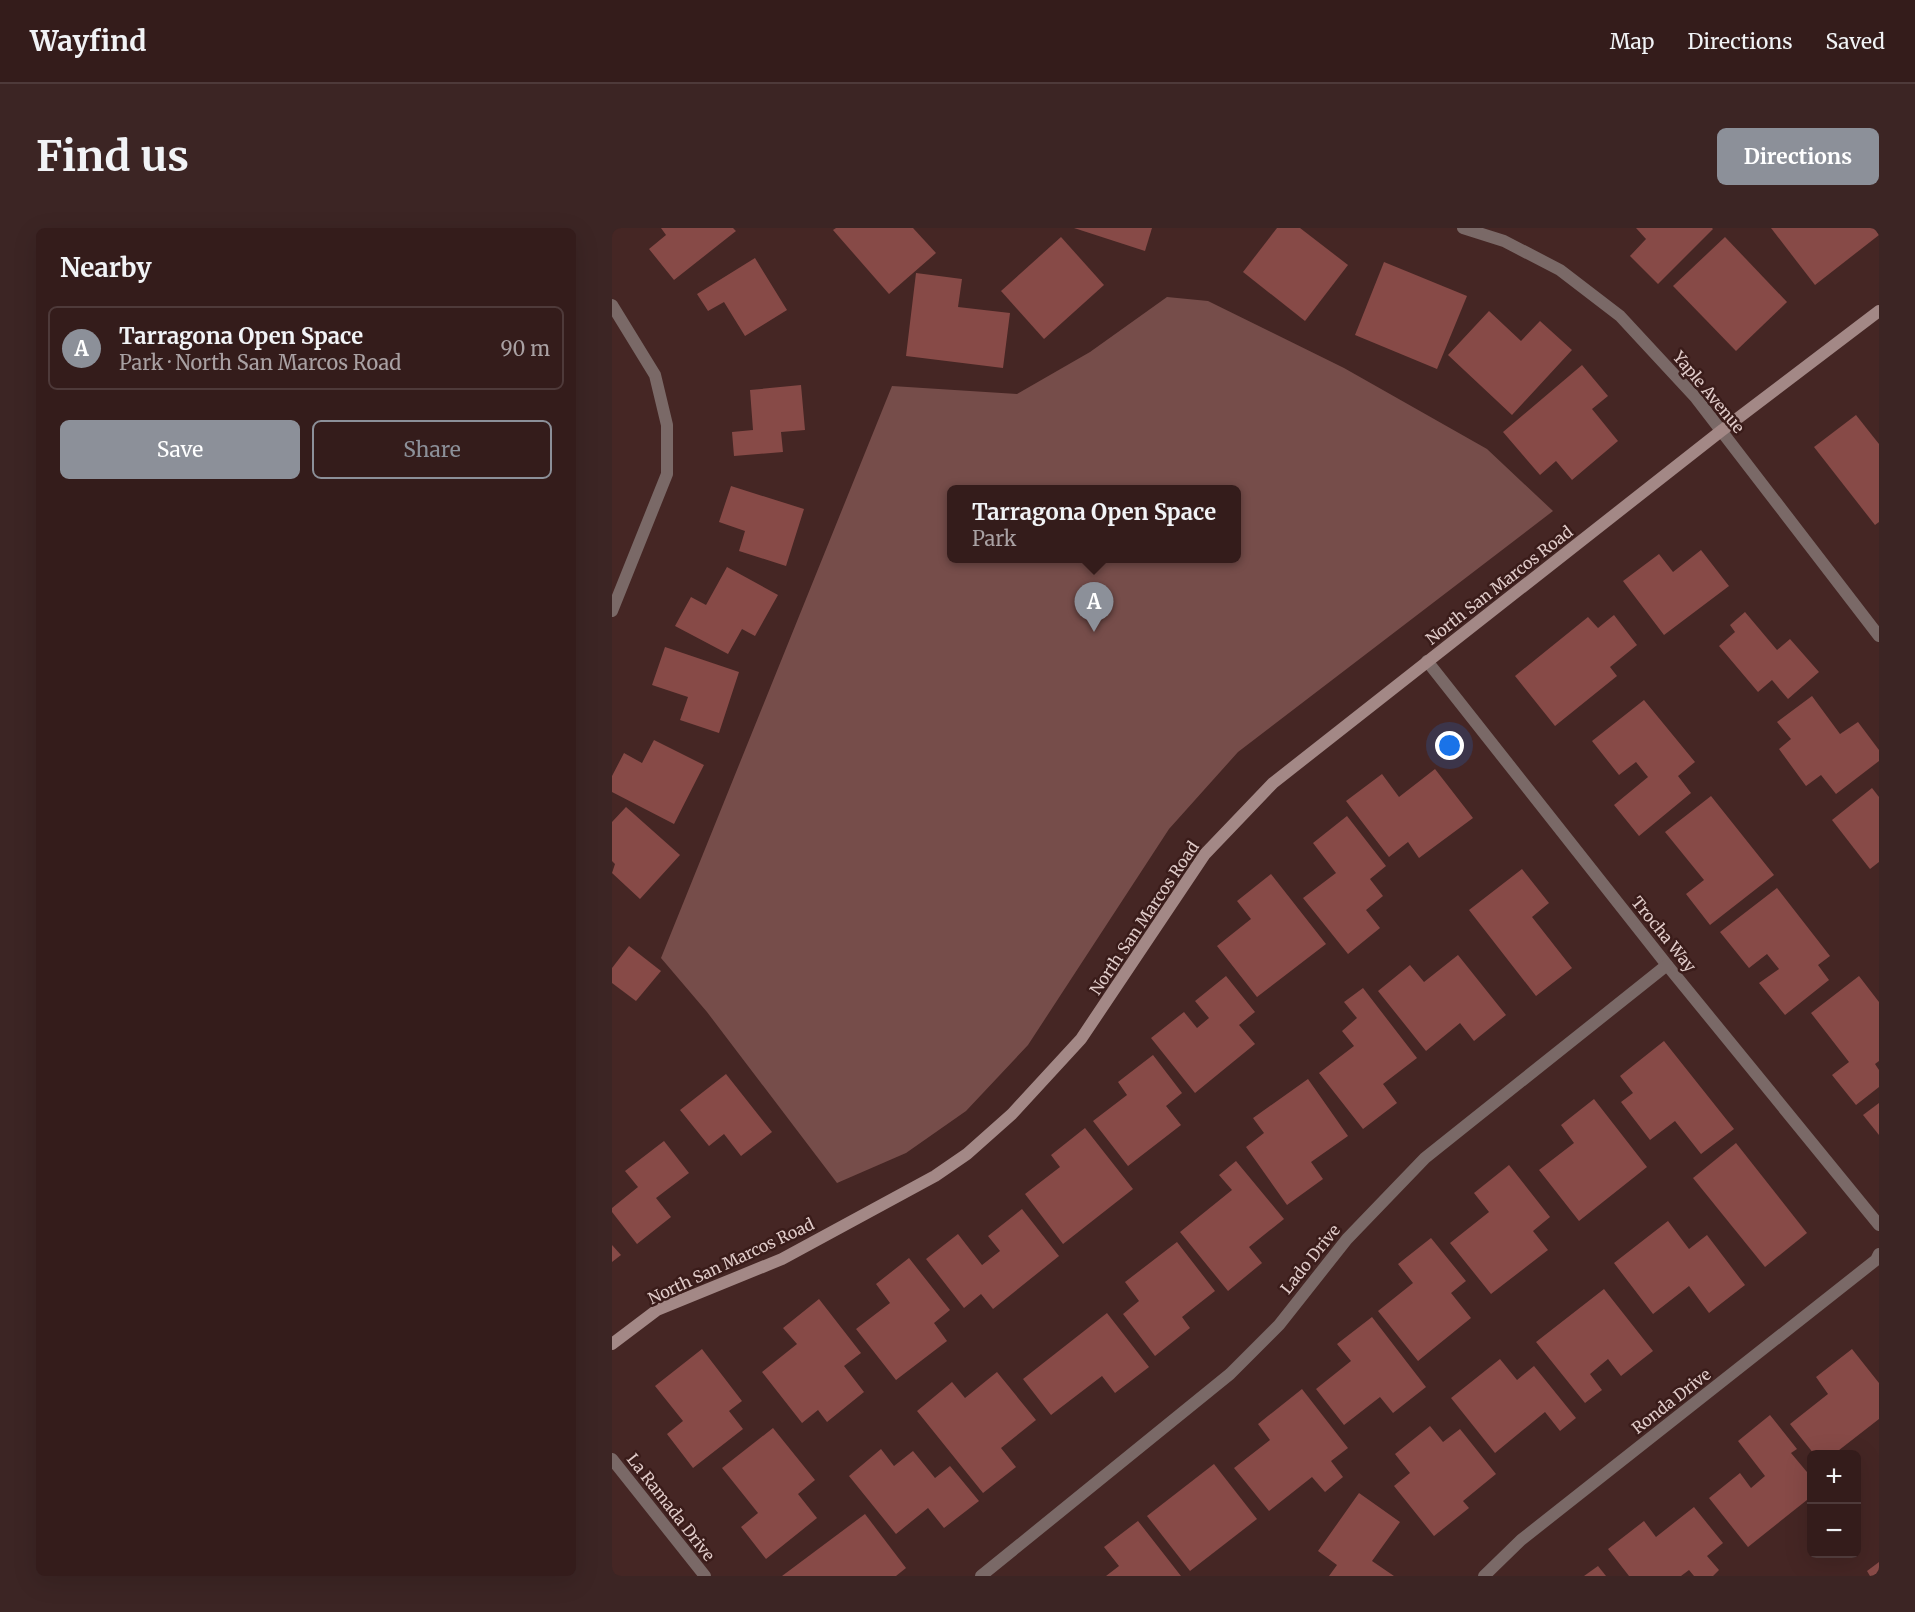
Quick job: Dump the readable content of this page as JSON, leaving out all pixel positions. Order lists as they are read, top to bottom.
{
  "streets": {
    "street": [
      "Yaple Avenue",
      "North San Marcos Road",
      "Trocha Way",
      "Lado Drive",
      "Ronda Drive",
      "La Ramada Drive"
    ]
  },
  "crossings": [
    ["Yaple Avenue", "North San Marcos Road"],
    ["North San Marcos Road", "Trocha Way"],
    ["Trocha Way", "Lado Drive"]
  ],
  "page": {
    "header": "Wayfind",
    "nav": ["Map", "Directions", "Saved"],
    "buttons": [
      "Directions",
      ["Save", "Share"]
    ],
    "title": "Find us",
    "heading": "Nearby",
    "list": [
      {
        "mark": "A",
        "name": "Tarragona Open Space",
        "note": "Park · North San Marcos Road",
        "value": "90 m"
      }
    ],
    "popup": ["Tarragona Open Space", "Park"],
    "pins": "A",
    "map_buttons": ["+", "−"]
  }
}
